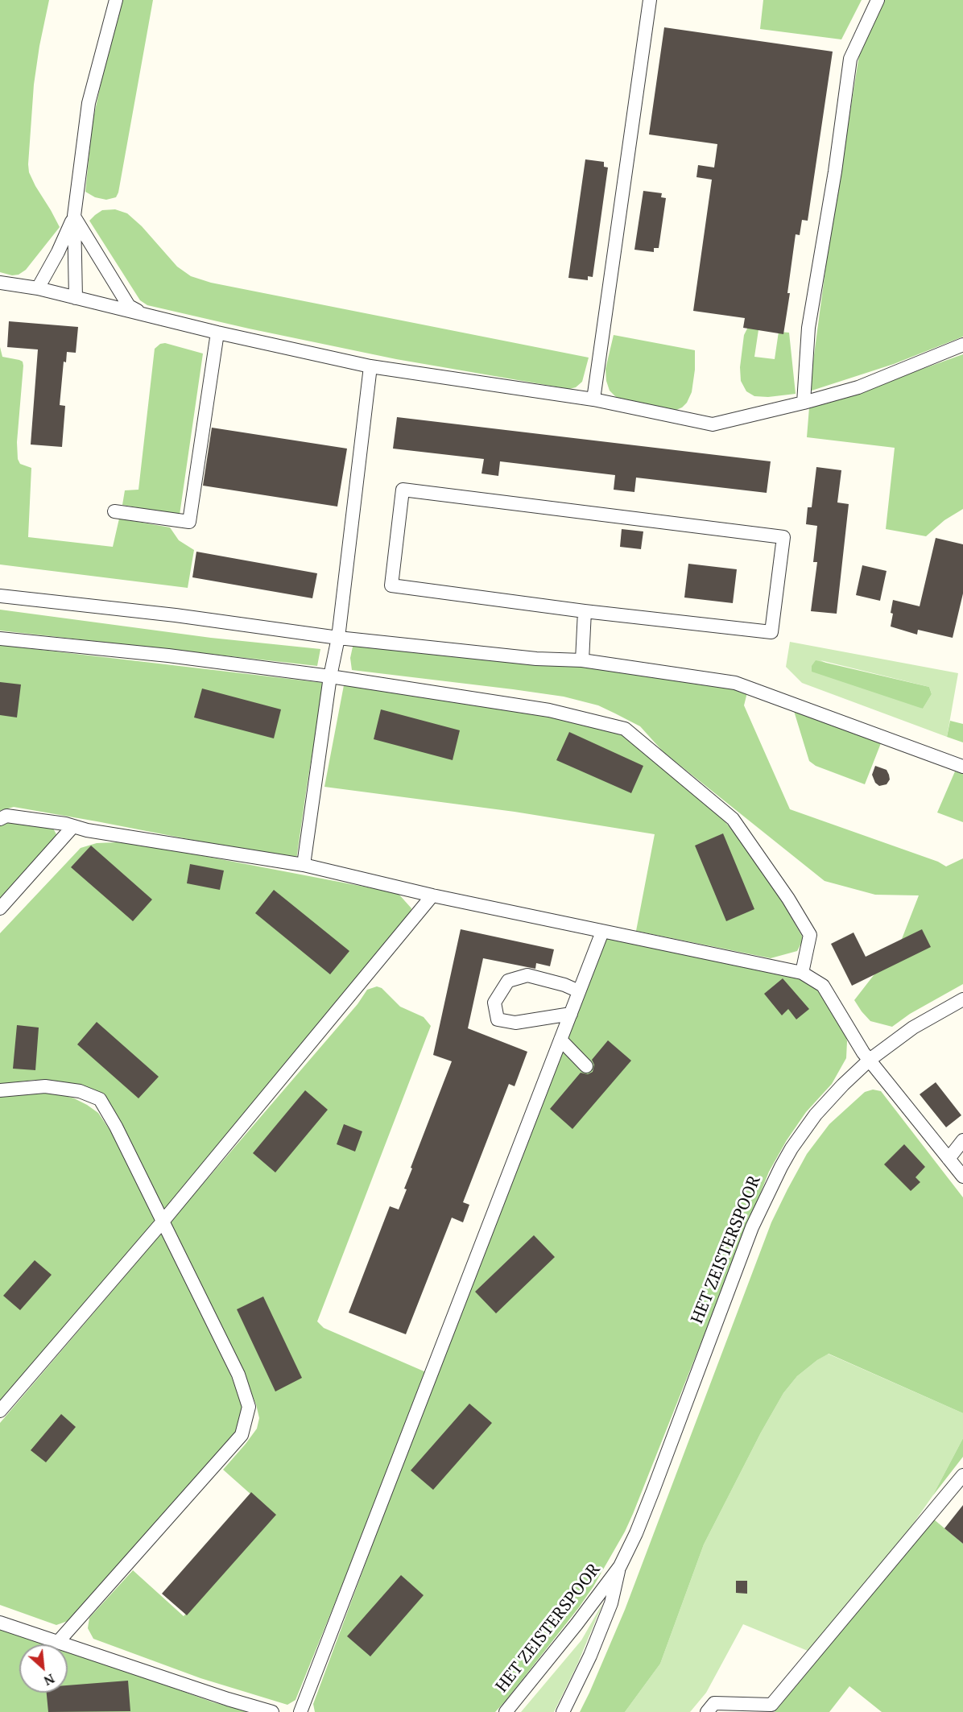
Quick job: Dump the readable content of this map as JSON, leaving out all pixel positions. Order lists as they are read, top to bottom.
{
  "streets": {
    "street": ["HET ZEISTERSPOOR"]
  },
  "north": "bottom right"
}
